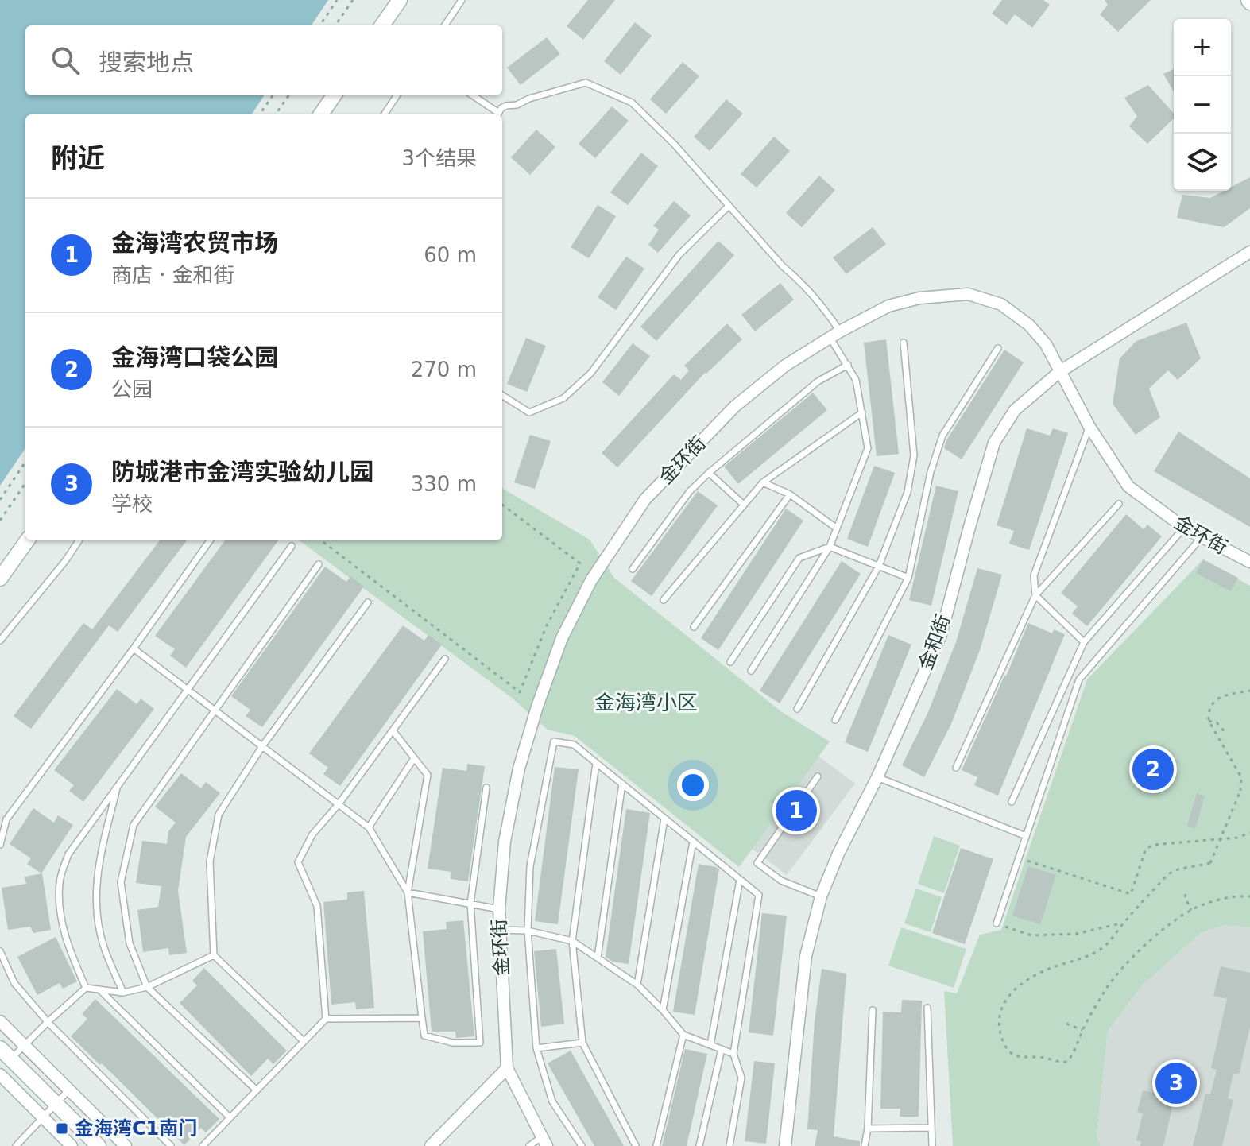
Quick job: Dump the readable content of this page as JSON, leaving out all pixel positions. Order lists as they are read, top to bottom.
{
  "streets": {
    "street": ["金环街", "金和街"]
  },
  "crossings": [
    ["金环街", "金和街"]
  ],
  "districts": ["金海湾小区"],
  "places": {
    "transit": ["金海湾C1南门"]
  },
  "page": {
    "map_buttons": ["+", "−"],
    "search": "搜索地点",
    "heading": ["附近", "3个结果"],
    "list": [
      {
        "mark": "1",
        "name": "金海湾农贸市场",
        "note": "商店 · 金和街",
        "value": "60 m"
      },
      {
        "mark": "2",
        "name": "金海湾口袋公园",
        "note": "公园",
        "value": "270 m"
      },
      {
        "mark": "3",
        "name": "防城港市金湾实验幼儿园",
        "note": "学校",
        "value": "330 m"
      }
    ],
    "pins": ["2", "1", "3"]
  }
}
